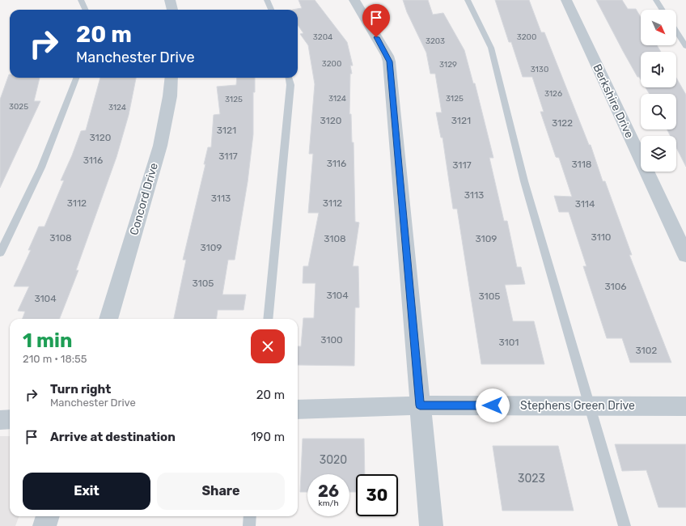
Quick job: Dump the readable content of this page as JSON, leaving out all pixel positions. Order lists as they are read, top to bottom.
{
  "streets": {
    "street": ["Berkshire Drive", "Concord Drive", "Stephens Green Drive"]
  },
  "house_numbers": [
    "3204",
    "3200",
    "3203",
    "3200",
    "3129",
    "3130",
    "3126",
    "3124",
    "3125",
    "3125",
    "3025",
    "3124",
    "3120",
    "3121",
    "3122",
    "3121",
    "3120",
    "3117",
    "3116",
    "3116",
    "3118",
    "3117",
    "3113",
    "3113",
    "3112",
    "3112",
    "3114",
    "3110",
    "3108",
    "3108",
    "3109",
    "3109",
    "3105",
    "3106",
    "3104",
    "3105",
    "3104",
    "3100",
    "3101",
    "3102",
    "3020",
    "3023"
  ],
  "north": "bottom right",
  "page": {
    "turn": ["20 m", "Manchester Drive"],
    "heading": ["1 min", "210 m · 18:55"],
    "list": [
      {
        "name": "Turn right",
        "note": "Manchester Drive",
        "value": "20 m"
      },
      {
        "name": "Arrive at destination",
        "value": "190 m"
      }
    ],
    "buttons": ["Exit", "Share"],
    "speed": "26 km/h",
    "limit": "30"
  }
}
